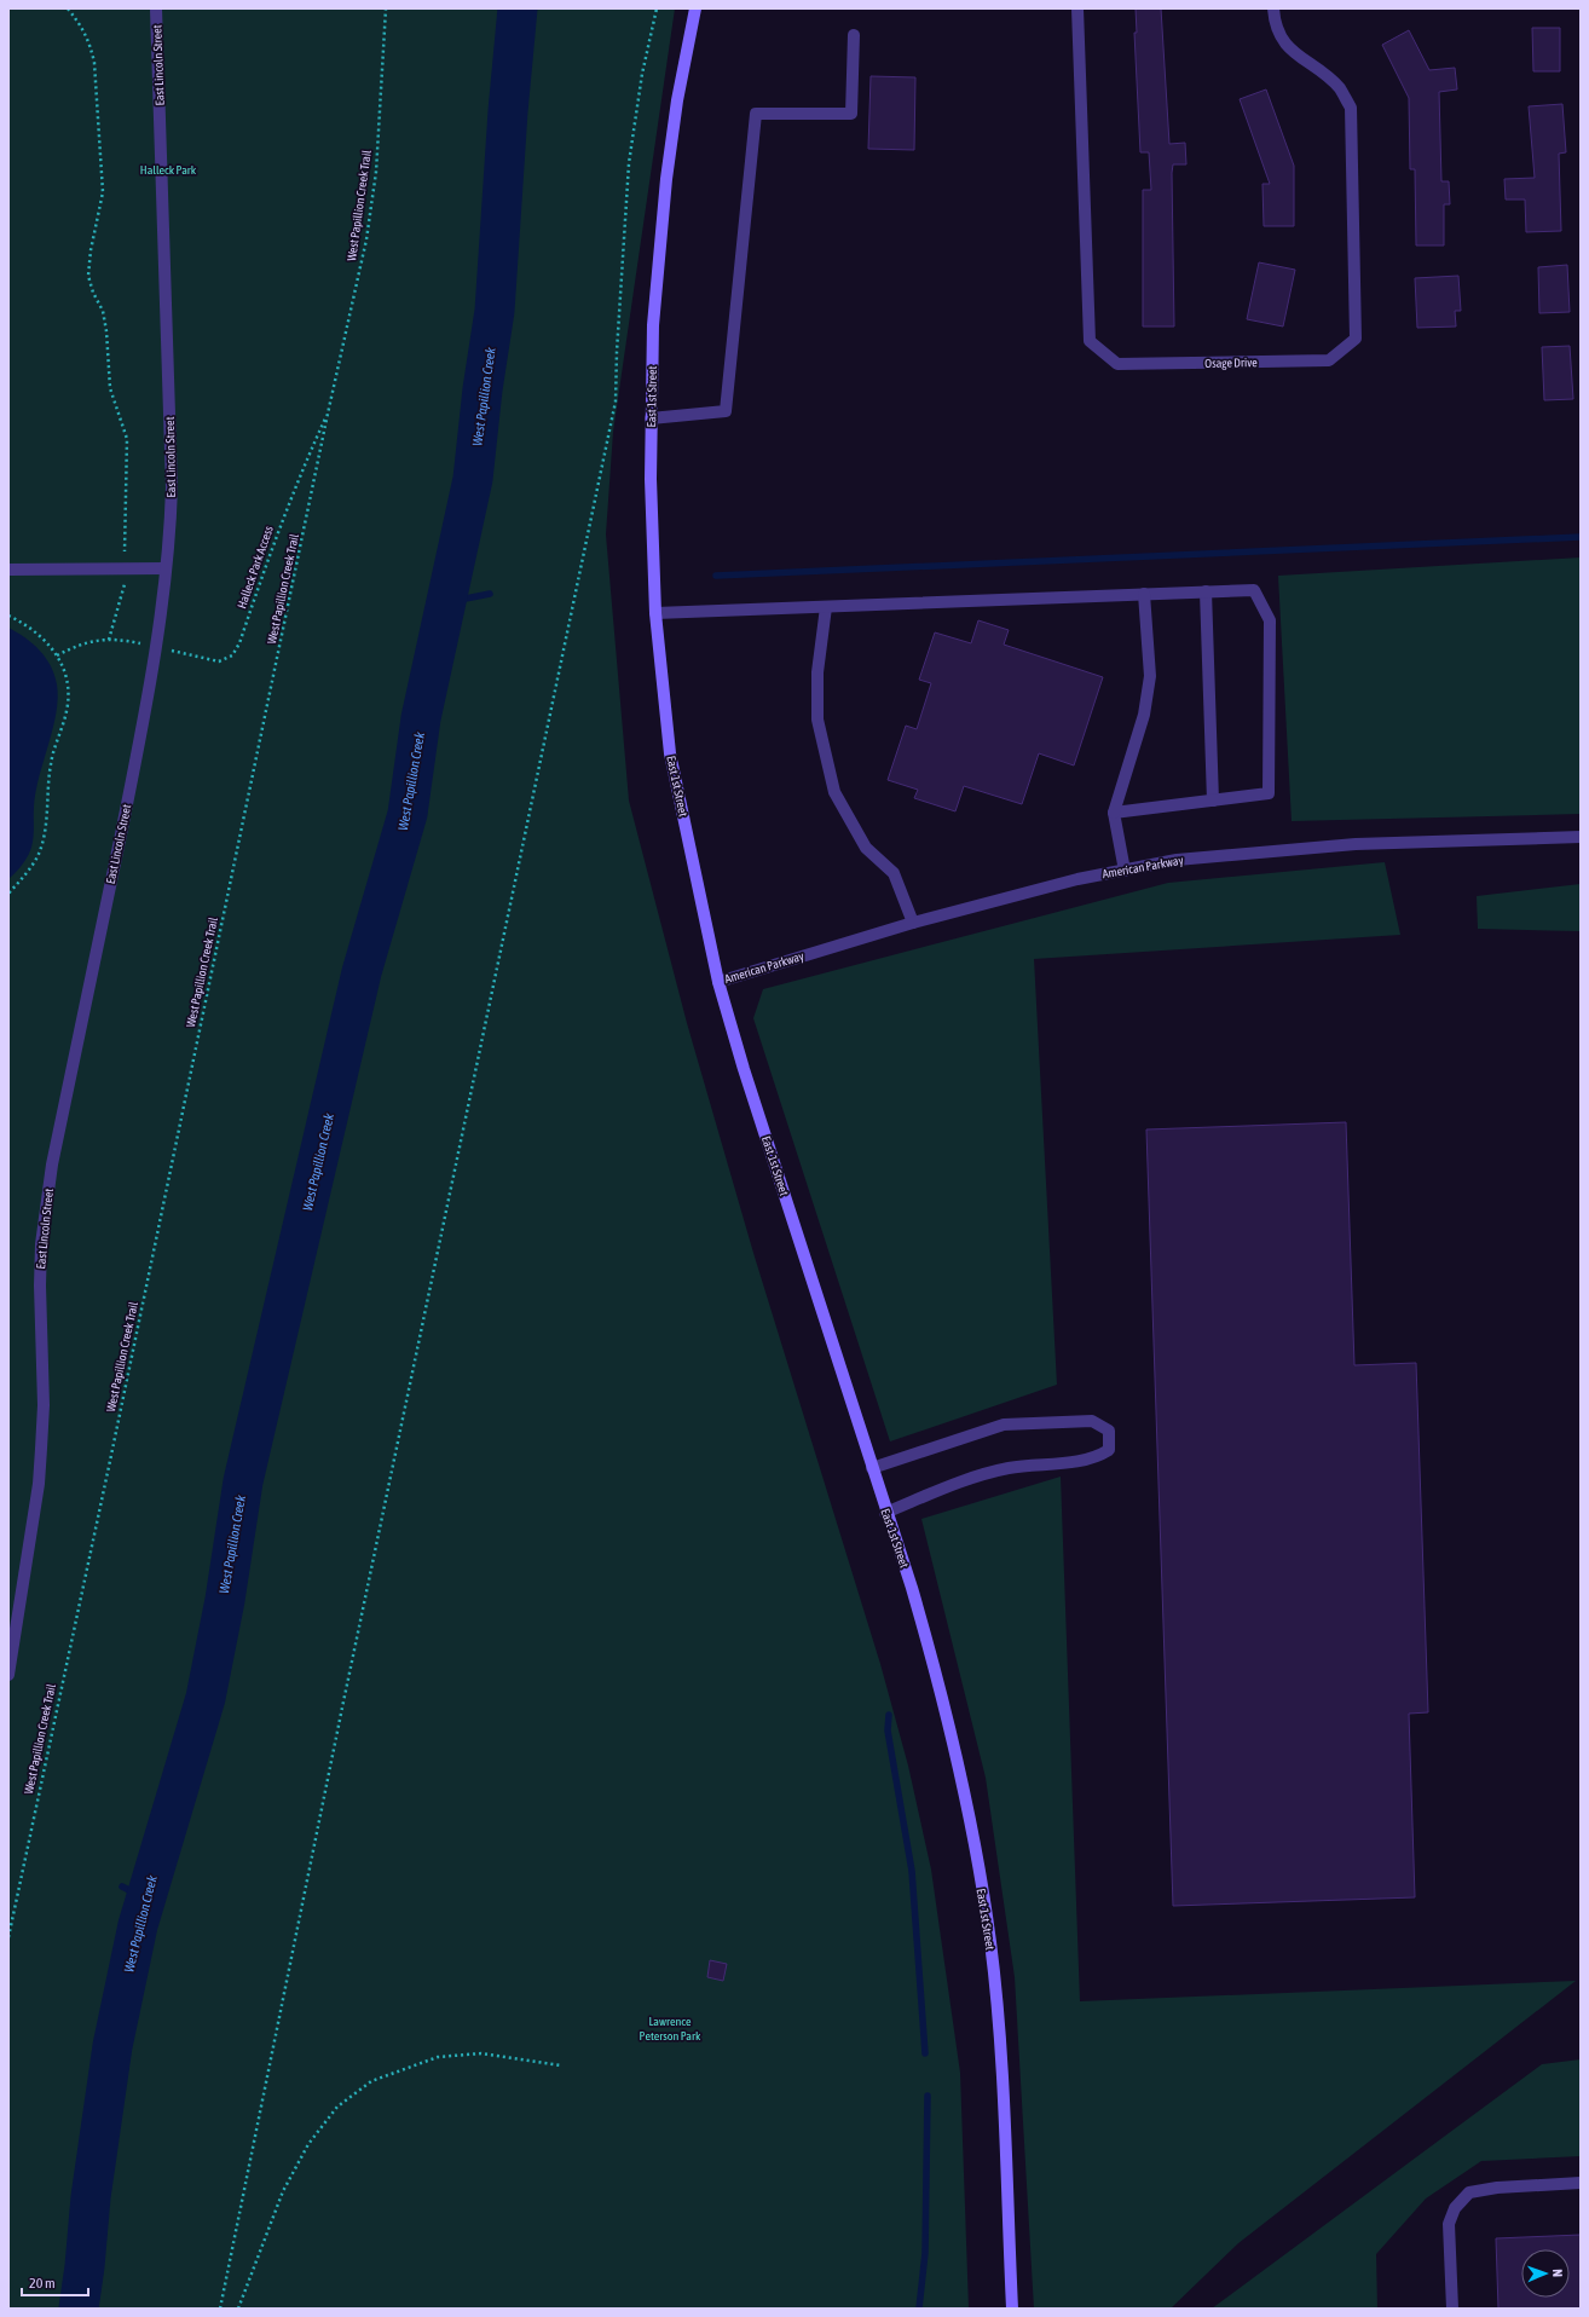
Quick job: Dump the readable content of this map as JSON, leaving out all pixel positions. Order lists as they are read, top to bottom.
{
  "streets": {
    "main road": ["East 1st Street"],
    "street": ["East Lincoln Street", "Osage Drive", "American Parkway"],
    "path": ["West Papillion Creek Trail", "Halleck Park Access"]
  },
  "crossings": [
    ["East Lincoln Street", "Halleck Park Access"],
    ["West Papillion Creek Trail", "Halleck Park Access"],
    ["East 1st Street", "American Parkway"]
  ],
  "water": ["West Papillion Creek"],
  "parks": ["Halleck Park", "Lawrence Peterson Park"],
  "scale_bar": "20 m",
  "north": "right"
}
